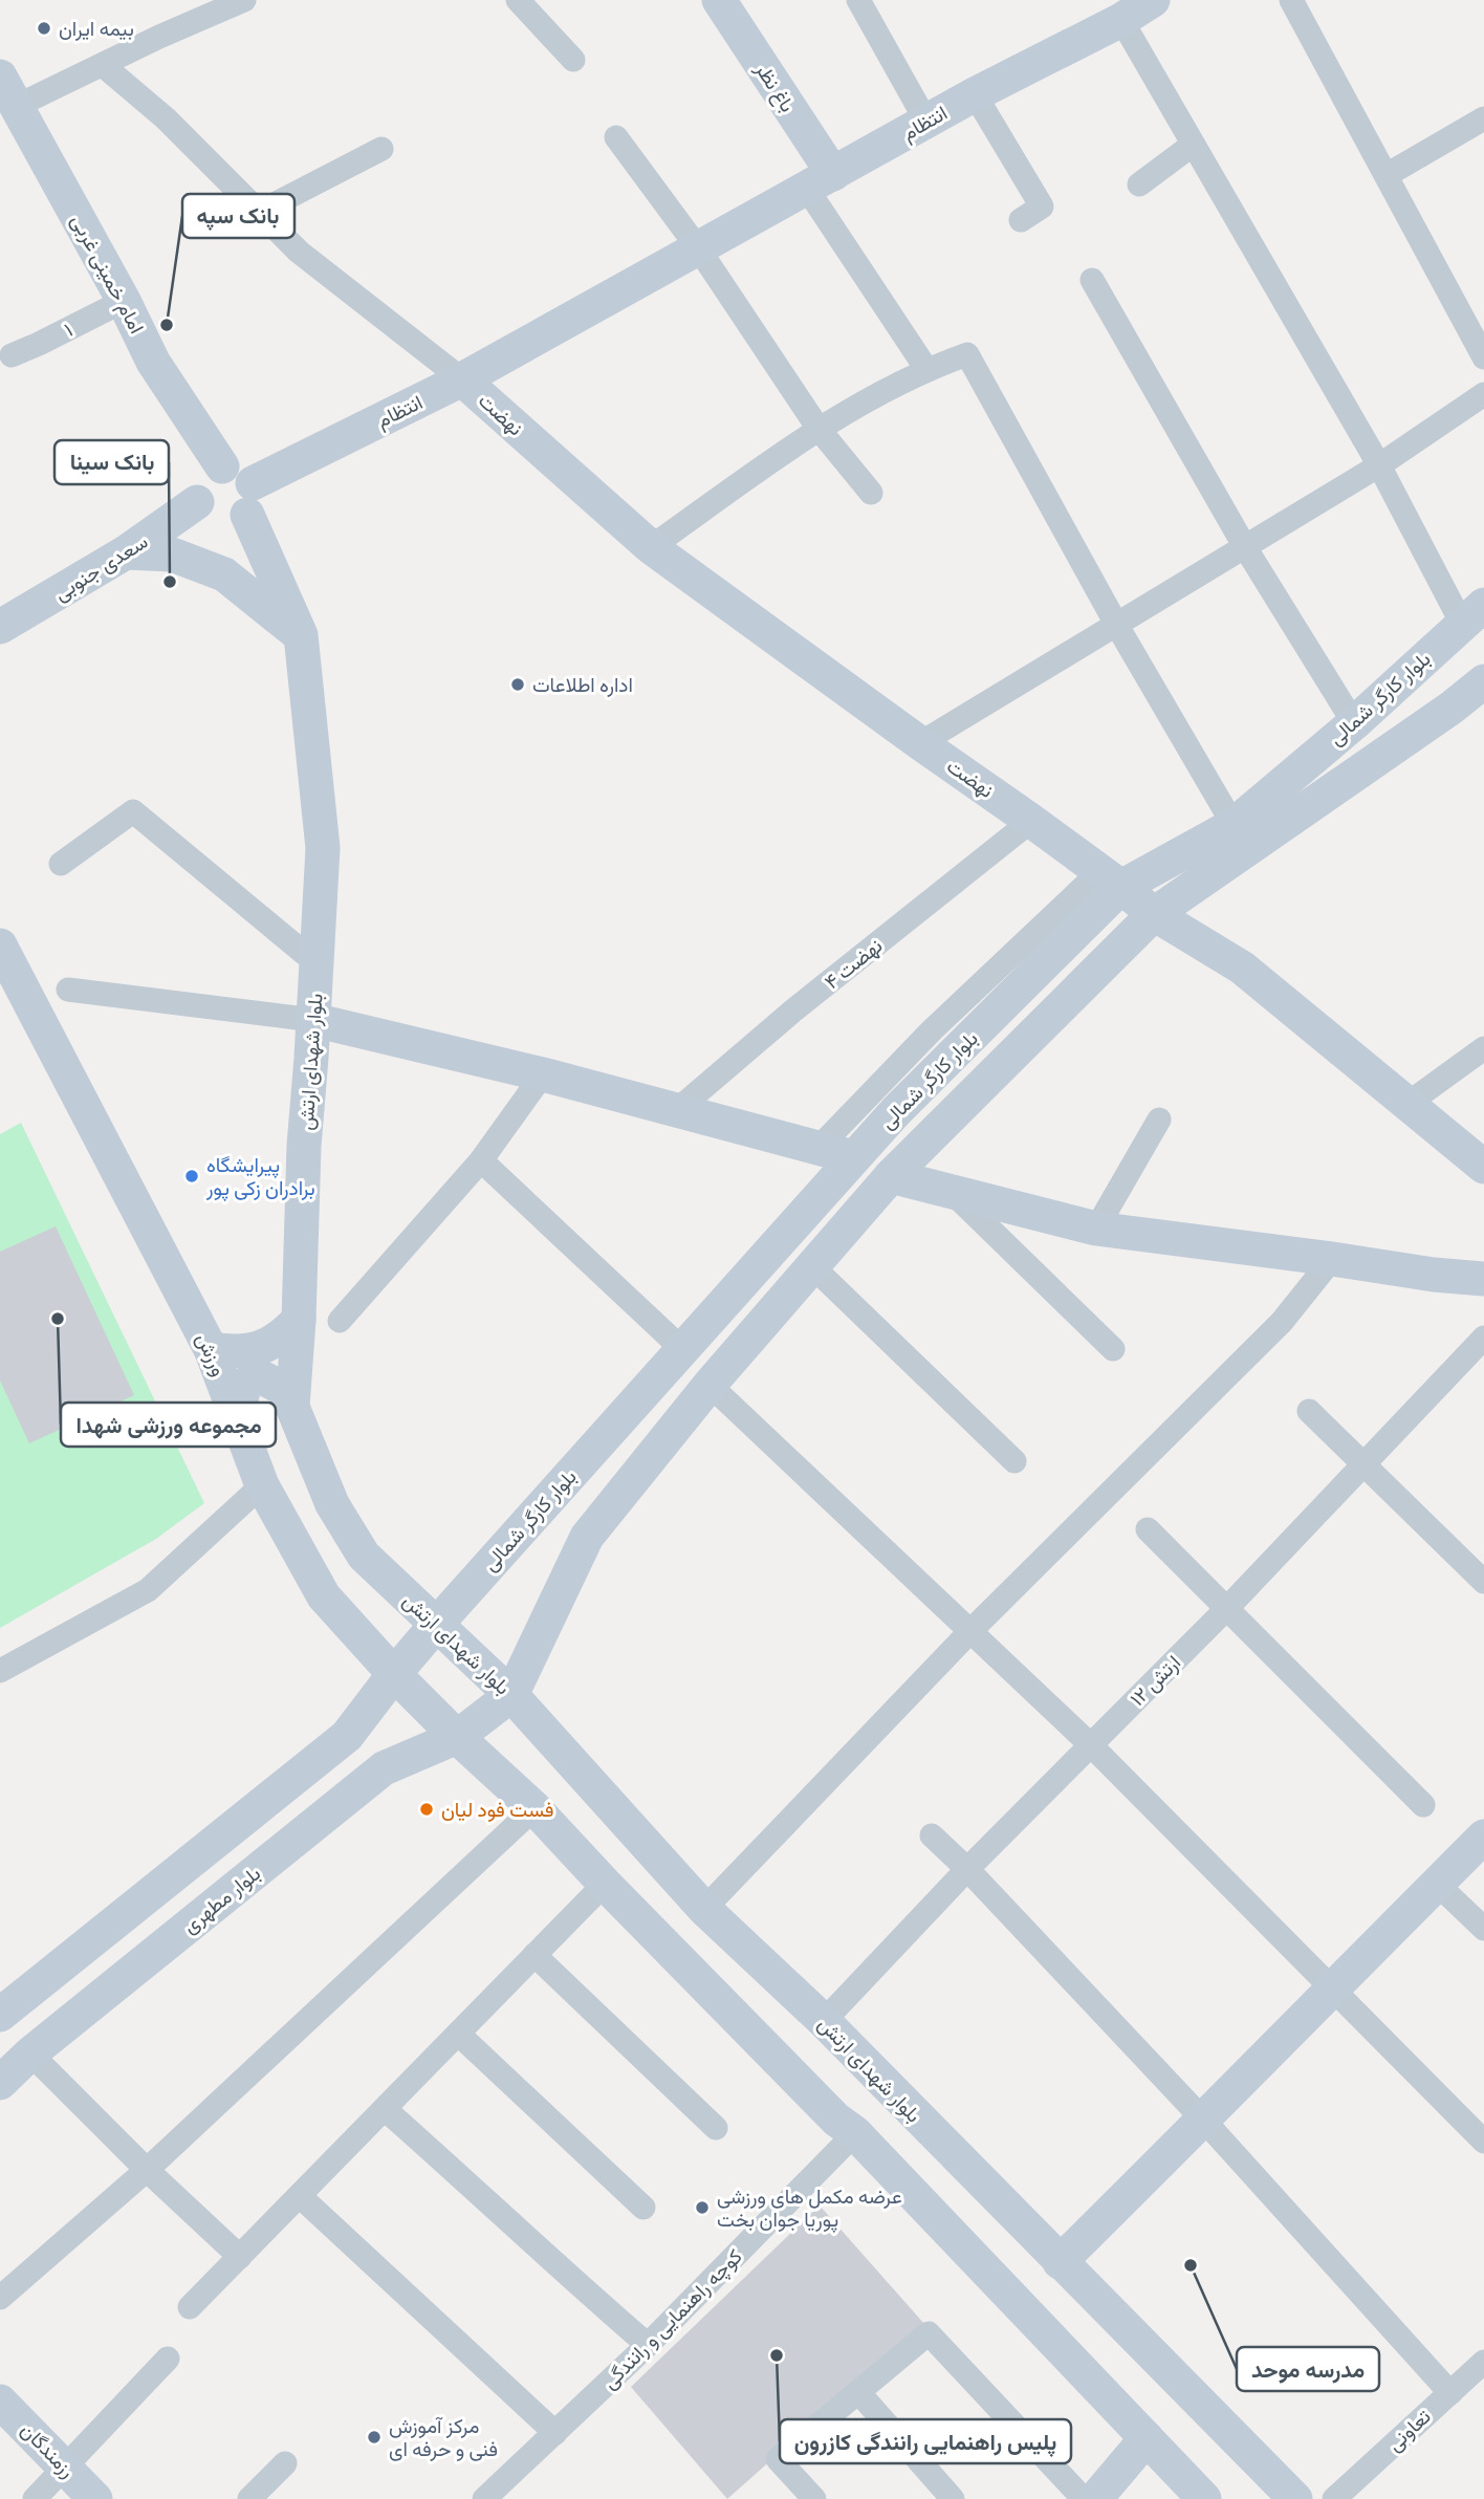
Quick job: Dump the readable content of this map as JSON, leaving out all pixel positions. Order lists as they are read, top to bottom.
{
  "streets": {
    "main road": [
      "باغ نظر",
      "انتظام",
      "امام خمینی غربی",
      "نهضت",
      "سعدی جنوبی",
      "بلوار کارگر شمالی",
      "بلوار شهدای ارتش",
      "ورزش",
      "بلوار مطهری",
      "رزمندگان"
    ],
    "street": [
      "۱",
      "نهضت ۴",
      "ارتش ۱۲",
      "کوچه راهنمایی و رانندگی",
      "تعاونی"
    ]
  },
  "crossings": [
    ["باغ نظر", "انتظام"],
    ["انتظام", "امام خمینی غربی"],
    ["انتظام", "نهضت"],
    ["انتظام", "سعدی جنوبی"],
    ["انتظام", "بلوار شهدای ارتش"],
    ["امام خمینی غربی", "۱"],
    ["امام خمینی غربی", "سعدی جنوبی"],
    ["امام خمینی غربی", "بلوار شهدای ارتش"],
    ["نهضت", "بلوار کارگر شمالی"],
    ["نهضت", "نهضت ۴"],
    ["سعدی جنوبی", "بلوار شهدای ارتش"],
    ["بلوار کارگر شمالی", "بلوار شهدای ارتش"],
    ["بلوار کارگر شمالی", "ورزش"],
    ["بلوار کارگر شمالی", "بلوار مطهری"],
    ["بلوار شهدای ارتش", "ارتش ۱۲"],
    ["بلوار شهدای ارتش", "بلوار مطهری"],
    ["ورزش", "بلوار مطهری"]
  ],
  "places": [
    "بیمه ایران",
    "بانک سپه",
    "بانک سینا",
    "اداره اطلاعات",
    "پیرایشگاه برادران زکی پور",
    "مجموعه ورزشی شهدا",
    "فست فود لیان",
    "عرضه مکمل های ورزشی پوریا جوان بخت",
    "مدرسه موحد",
    "پلیس راهنمایی رانندگی کازرون",
    "مرکز آموزش فنی و حرفه ای"
  ]
}
